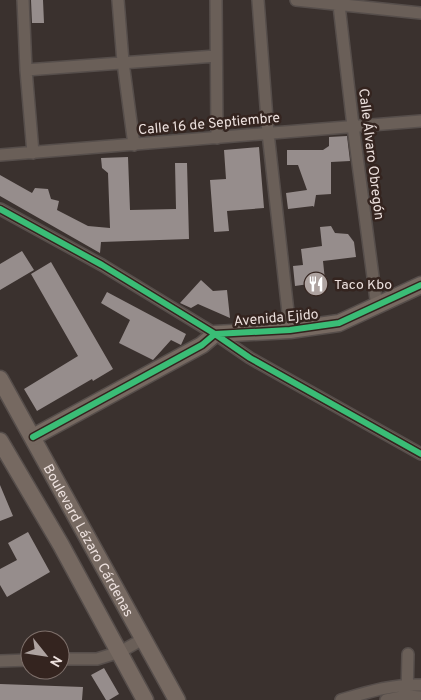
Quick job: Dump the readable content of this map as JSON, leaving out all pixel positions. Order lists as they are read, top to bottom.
{
  "streets": {
    "main road": ["Avenida Ejido", "Boulevard Lázaro Cárdenas"],
    "street": ["Calle 16 de Septiembre", "Calle Álvaro Obregón"]
  },
  "crossings": [
    ["Calle 16 de Septiembre", "Calle Álvaro Obregón"],
    ["Calle Álvaro Obregón", "Avenida Ejido"],
    ["Avenida Ejido", "Boulevard Lázaro Cárdenas"]
  ],
  "places": {
    "restaurant": ["Taco Kbo"]
  },
  "north": "bottom right"
}
